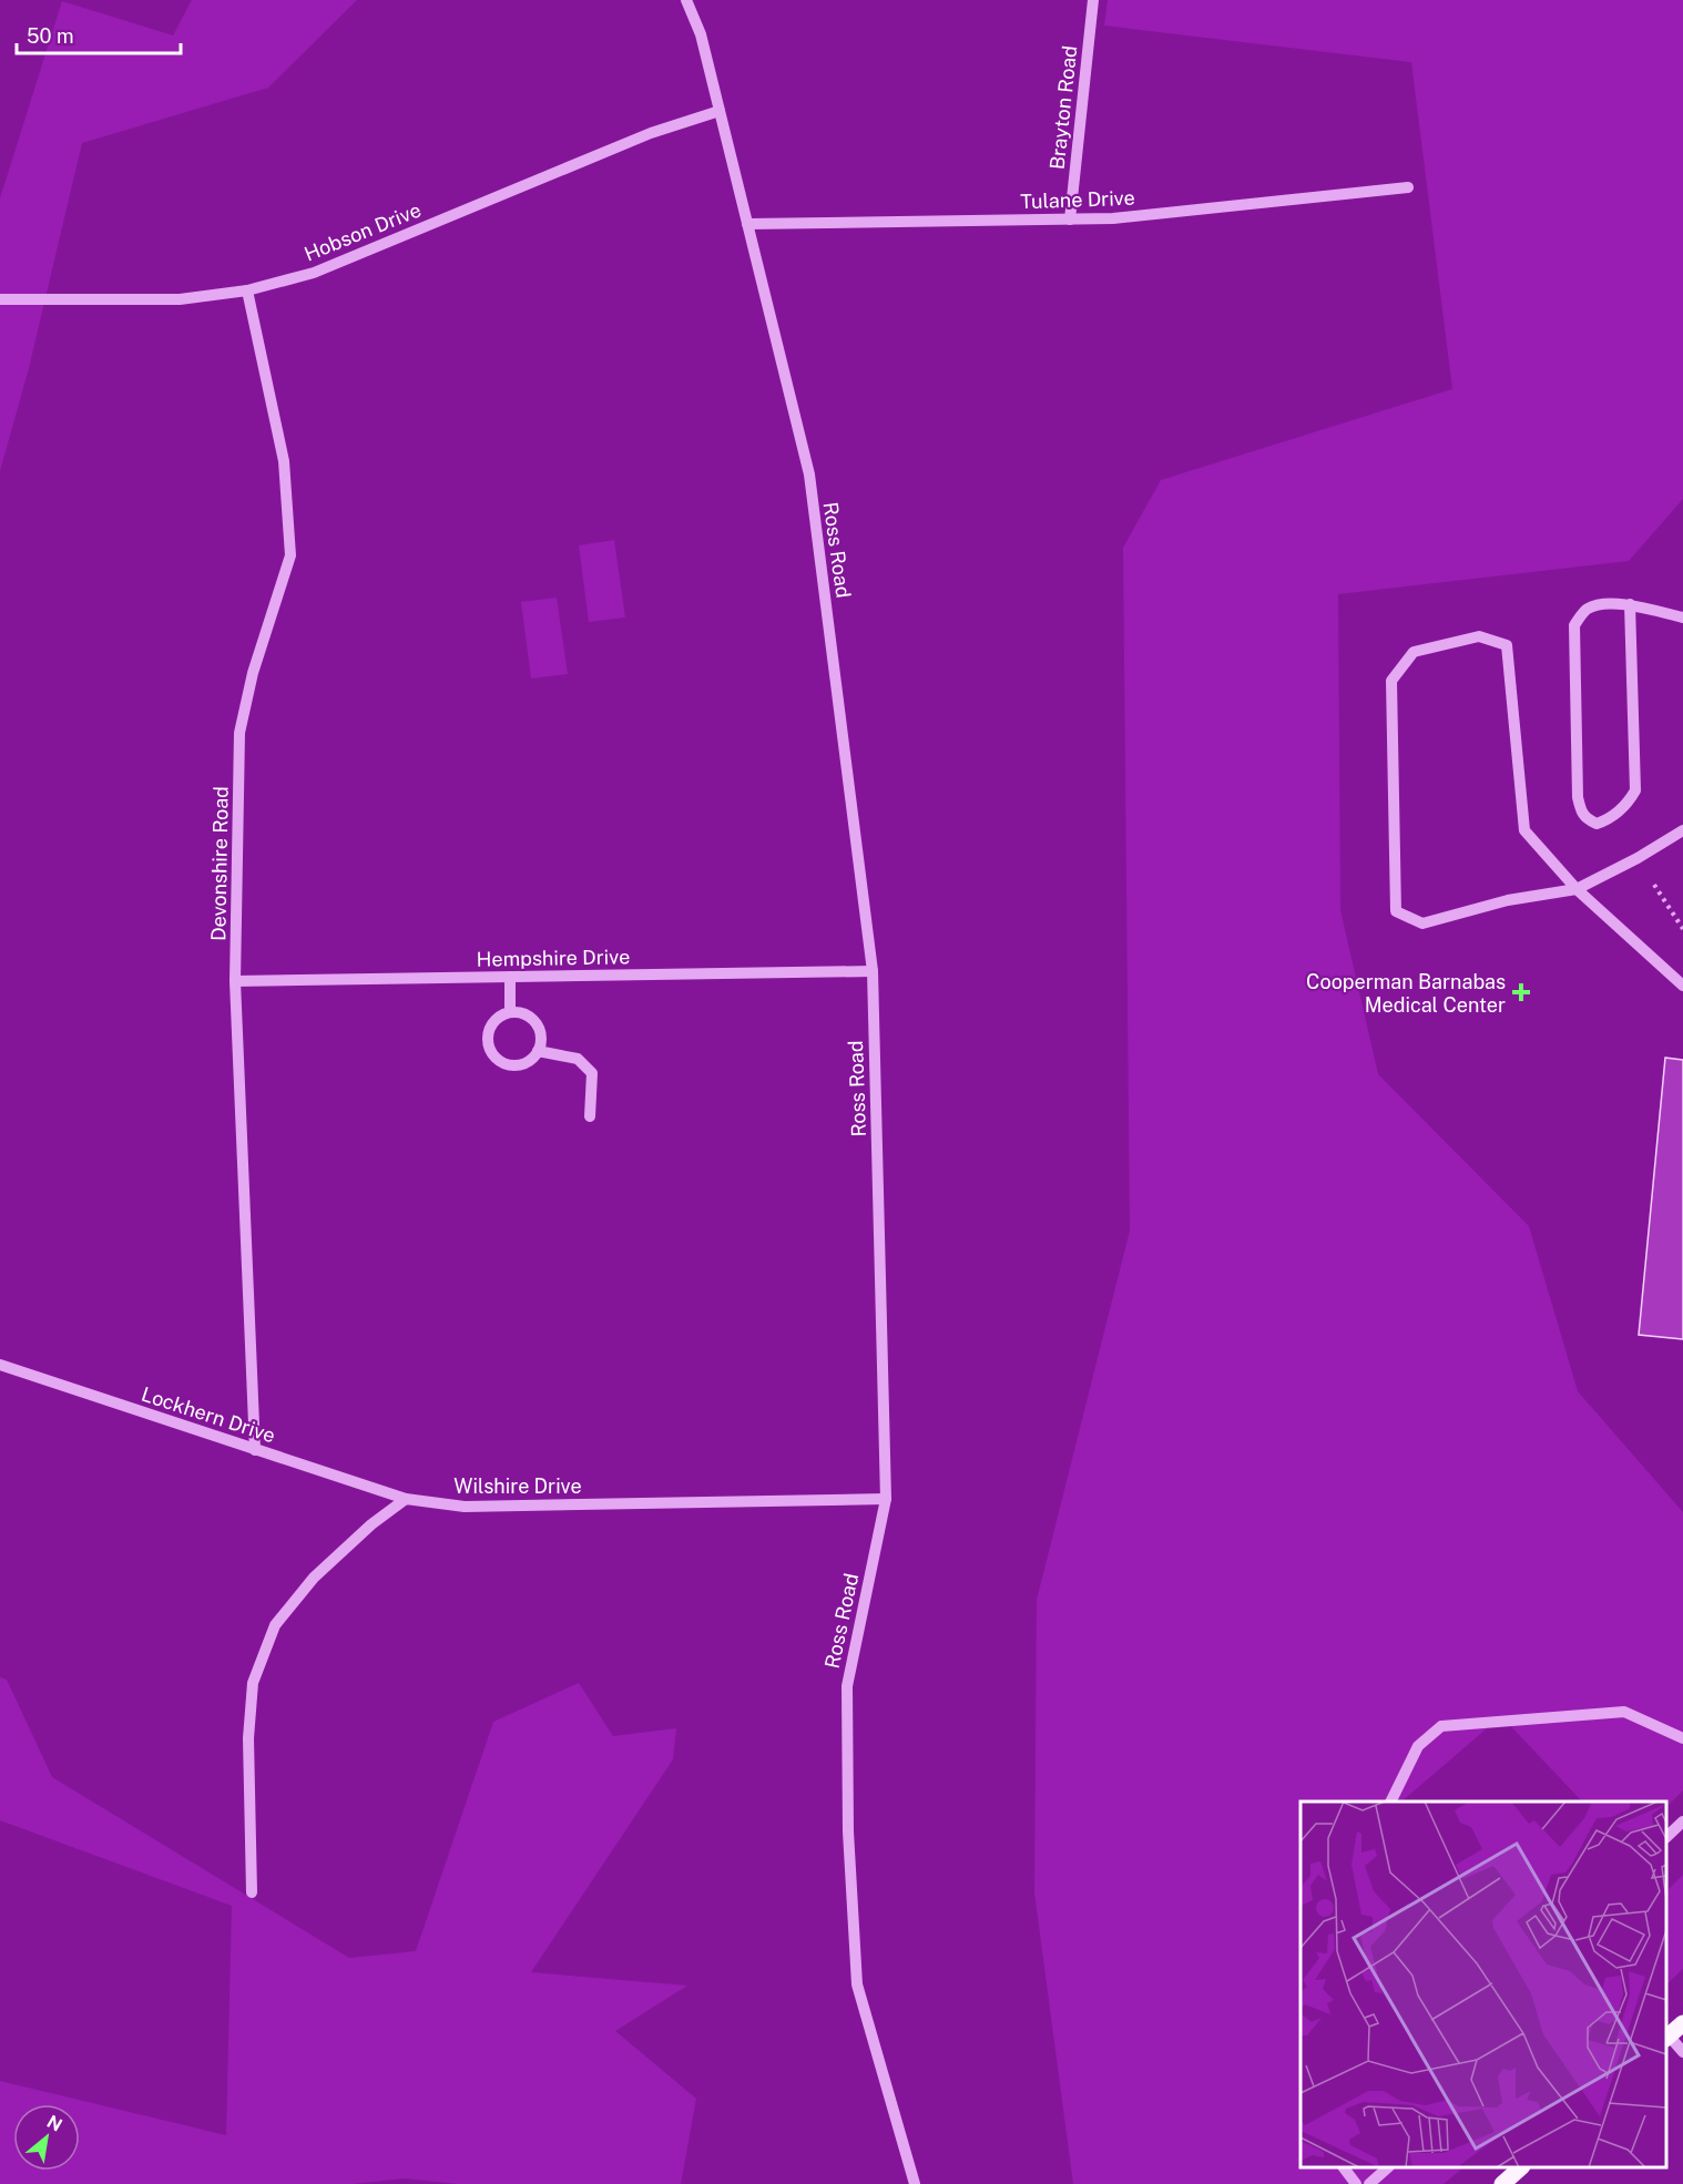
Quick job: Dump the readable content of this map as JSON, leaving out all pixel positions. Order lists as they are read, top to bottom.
{
  "streets": {
    "street": [
      "Brayton Road",
      "Tulane Drive",
      "Hobson Drive",
      "Ross Road",
      "Devonshire Road",
      "Hempshire Drive",
      "Lockhern Drive",
      "Wilshire Drive"
    ]
  },
  "crossings": [
    ["Brayton Road", "Tulane Drive"],
    ["Tulane Drive", "Ross Road"],
    ["Hobson Drive", "Ross Road"],
    ["Hobson Drive", "Devonshire Road"],
    ["Ross Road", "Hempshire Drive"],
    ["Ross Road", "Wilshire Drive"],
    ["Devonshire Road", "Hempshire Drive"],
    ["Devonshire Road", "Lockhern Drive"],
    ["Lockhern Drive", "Wilshire Drive"]
  ],
  "places": {
    "health": ["Cooperman Barnabas Medical Center"]
  },
  "scale_bar": "50 m",
  "north": "top right"
}
